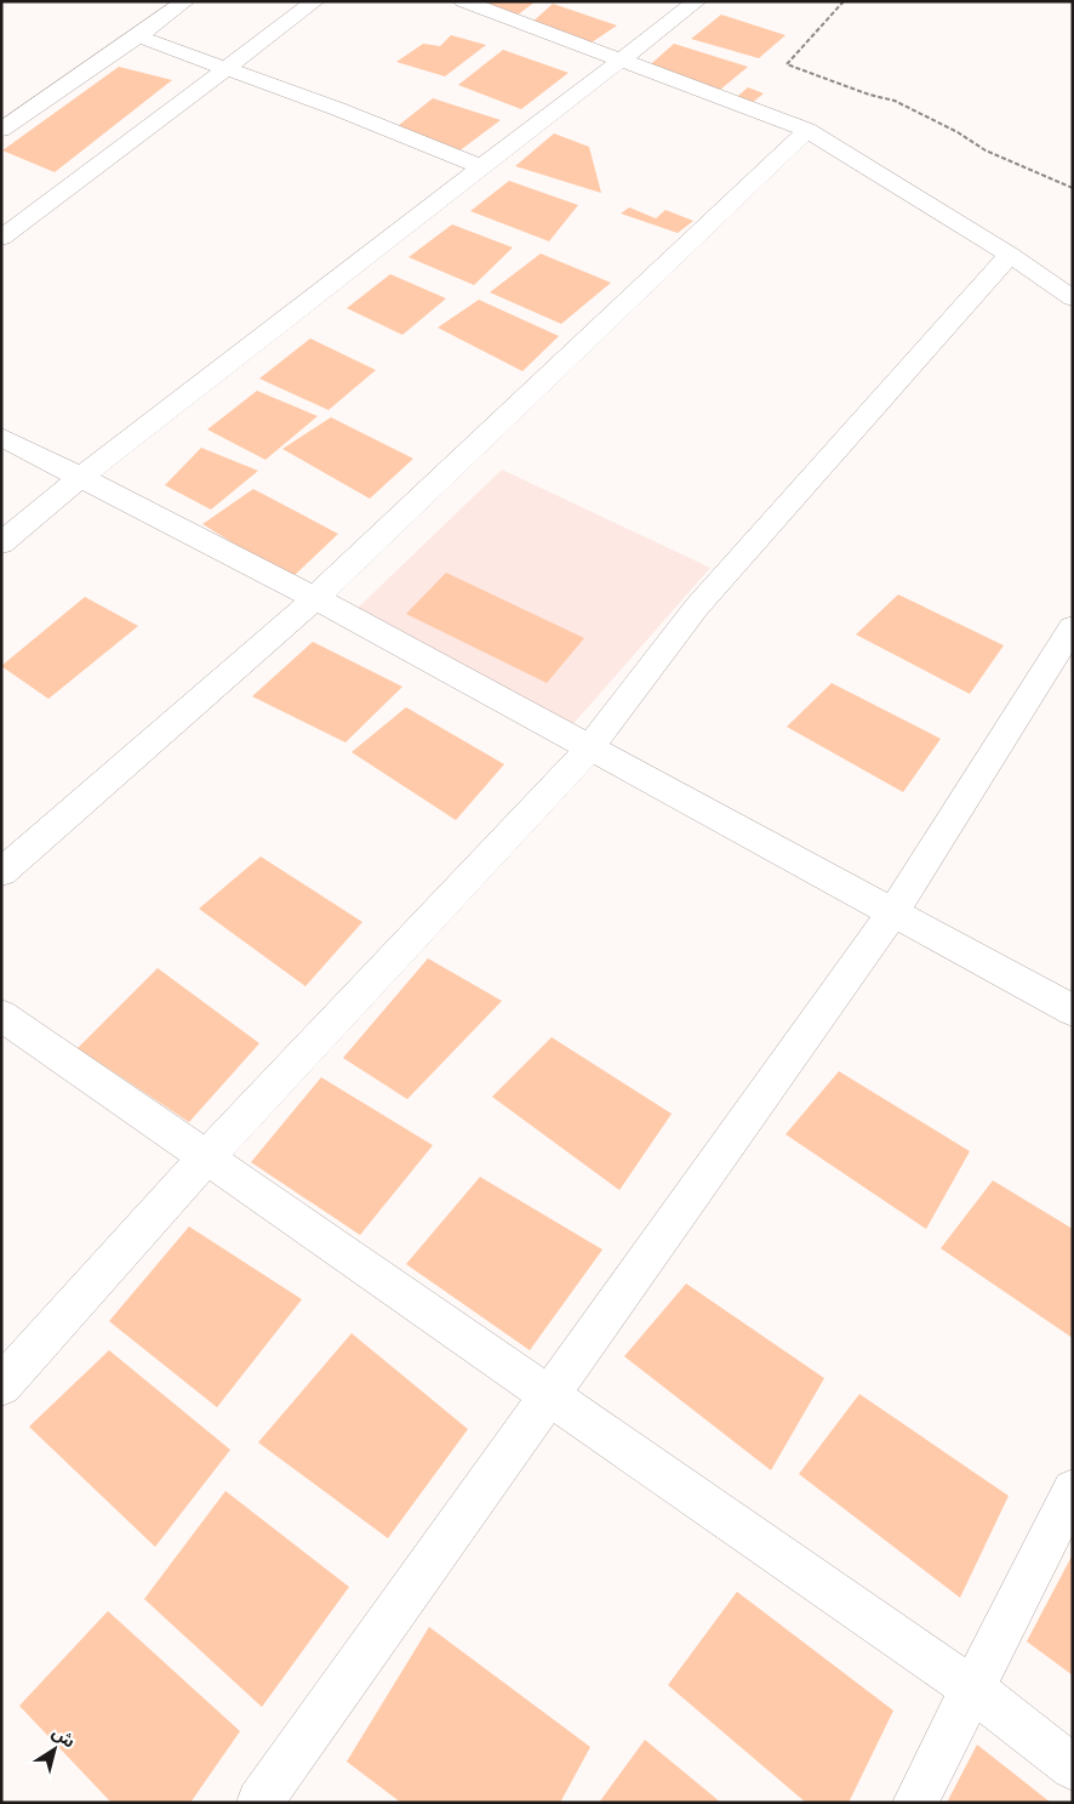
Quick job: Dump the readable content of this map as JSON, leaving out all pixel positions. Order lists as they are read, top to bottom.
{
  "north": "top right"
}
